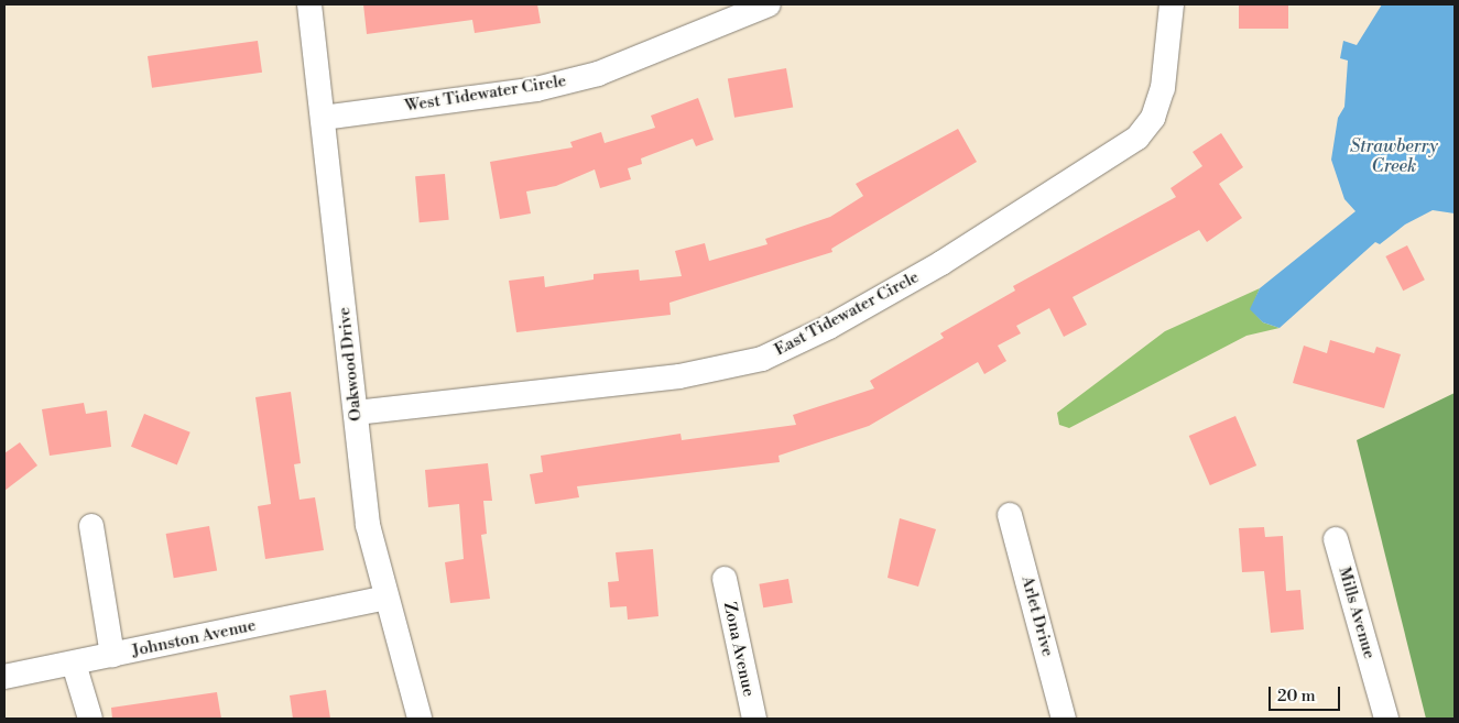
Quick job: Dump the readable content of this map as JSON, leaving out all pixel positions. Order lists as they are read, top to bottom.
{
  "streets": {
    "street": [
      "West Tidewater Circle",
      "East Tidewater Circle",
      "Oakwood Drive",
      "Mills Avenue",
      "Arlet Drive",
      "Johnston Avenue",
      "Zona Avenue"
    ]
  },
  "crossings": [
    ["West Tidewater Circle", "Oakwood Drive"],
    ["East Tidewater Circle", "Oakwood Drive"],
    ["Oakwood Drive", "Johnston Avenue"]
  ],
  "water": ["Strawberry Creek"],
  "scale_bar": "20 m"
}
